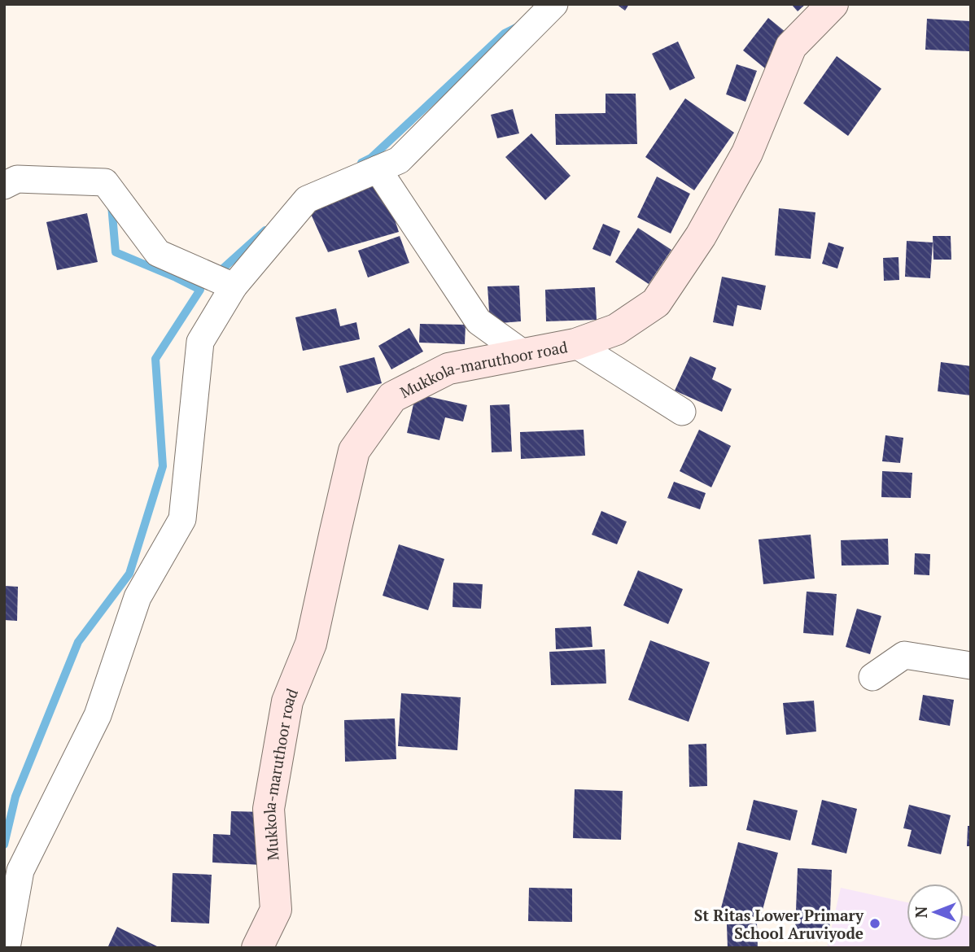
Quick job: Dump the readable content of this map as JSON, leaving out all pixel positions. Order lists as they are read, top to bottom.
{
  "streets": {
    "street": ["Mukkola-maruthoor road"]
  },
  "places": ["St Ritas Lower Primary School Aruviyode"],
  "north": "left"
}
